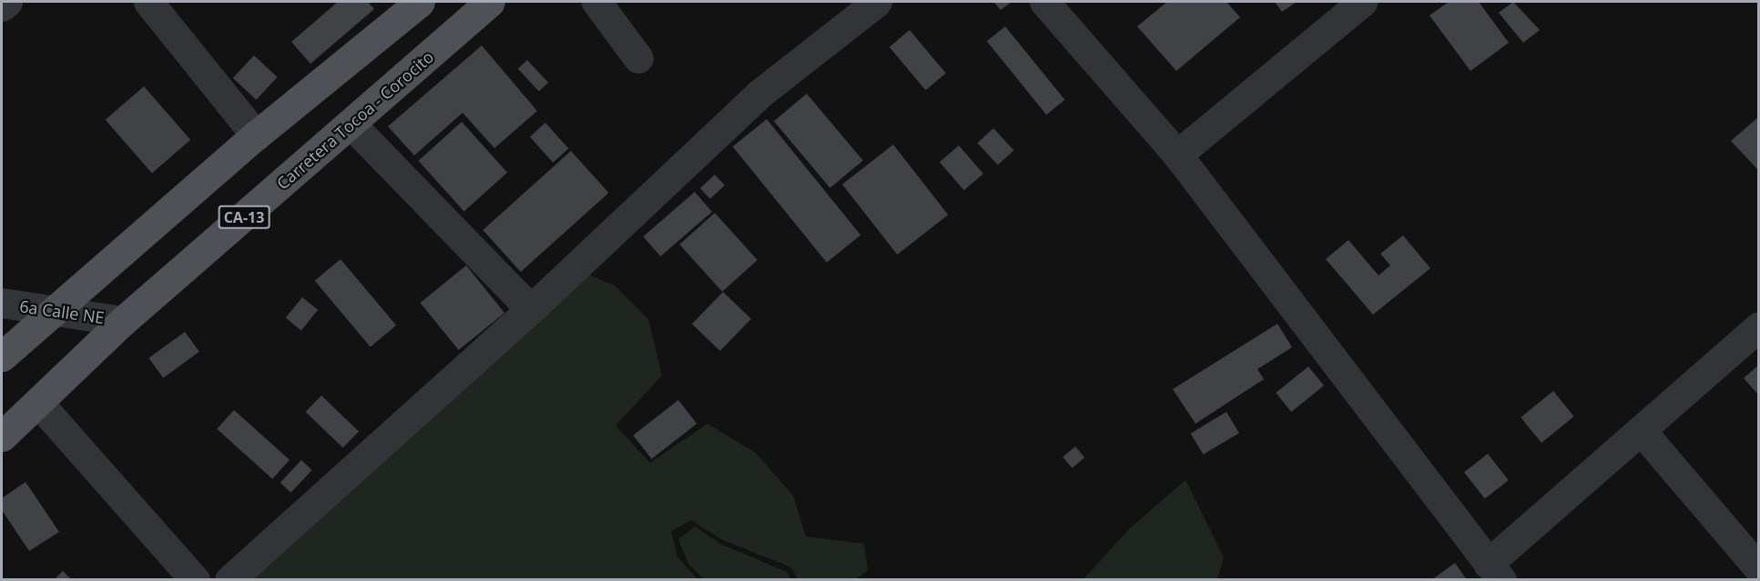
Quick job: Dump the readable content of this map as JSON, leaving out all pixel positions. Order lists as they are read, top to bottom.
{
  "streets": {
    "main road": ["Carretera Tocoa - Corocito", "CA-13"],
    "street": ["6a Calle NE"]
  },
  "crossings": [
    ["Carretera Tocoa - Corocito", "6a Calle NE"]
  ]
}
